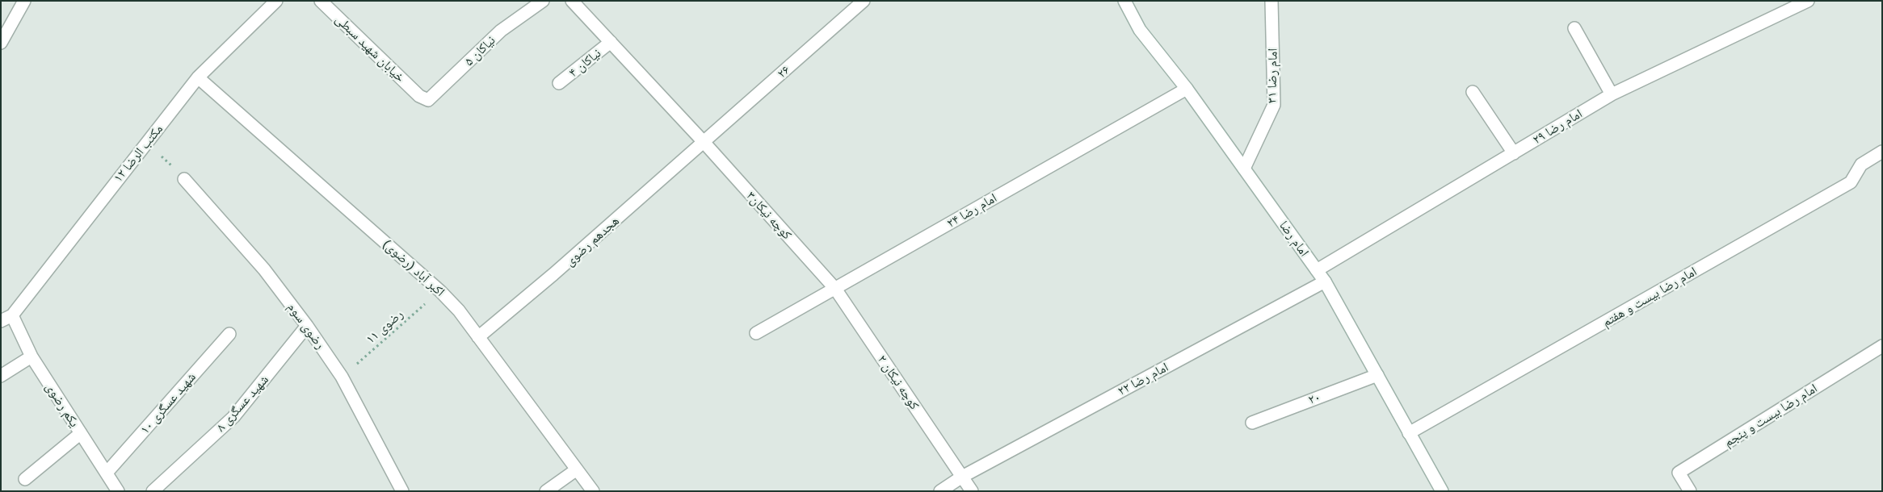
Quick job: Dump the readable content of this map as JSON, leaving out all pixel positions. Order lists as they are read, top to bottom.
{
  "streets": {
    "street": [
      "خیابان شهید سبطی",
      "۵ نیاکان",
      "۴ نیاکان",
      "۲۶",
      "امام رضا ۳۱",
      "امام رضا ۲۹",
      "۱۲ مکتب الرضا",
      "امام رضا ۲۴",
      "کوچه نیکان۳",
      "امام رضا",
      "هجدهم رضوی",
      "اکبر آباد (رضوی)",
      "امام رضا بیست و هفتم",
      "رضوی سوم",
      "امام رضا ۲۲",
      "کوچه نیکان ۲",
      "۲۰",
      "۱۰ شهید عسگری",
      "۸ شهید عسگری",
      "یکم رضوی",
      "امام رضا بیست و پنجم"
    ],
    "path": ["۱۱ رضوی"]
  },
  "crossings": [
    ["خیابان شهید سبطی", "۵ نیاکان"],
    ["۴ نیاکان", "کوچه نیکان۳"],
    ["۲۶", "کوچه نیکان۳"],
    ["۲۶", "هجدهم رضوی"],
    ["امام رضا ۳۱", "امام رضا"],
    ["امام رضا ۲۹", "امام رضا"],
    ["۱۲ مکتب الرضا", "اکبر آباد (رضوی)"],
    ["۱۲ مکتب الرضا", "یکم رضوی"],
    ["امام رضا ۲۴", "کوچه نیکان۳"],
    ["امام رضا ۲۴", "امام رضا"],
    ["امام رضا ۲۴", "کوچه نیکان ۲"],
    ["کوچه نیکان۳", "هجدهم رضوی"],
    ["کوچه نیکان۳", "کوچه نیکان ۲"],
    ["امام رضا", "امام رضا بیست و هفتم"],
    ["امام رضا", "امام رضا ۲۲"],
    ["امام رضا", "۲۰"],
    ["هجدهم رضوی", "اکبر آباد (رضوی)"],
    ["اکبر آباد (رضوی)", "۱۱ رضوی"],
    ["رضوی سوم", "۱۱ رضوی"],
    ["رضوی سوم", "۸ شهید عسگری"],
    ["امام رضا ۲۲", "کوچه نیکان ۲"],
    ["۱۰ شهید عسگری", "یکم رضوی"]
  ]
}
